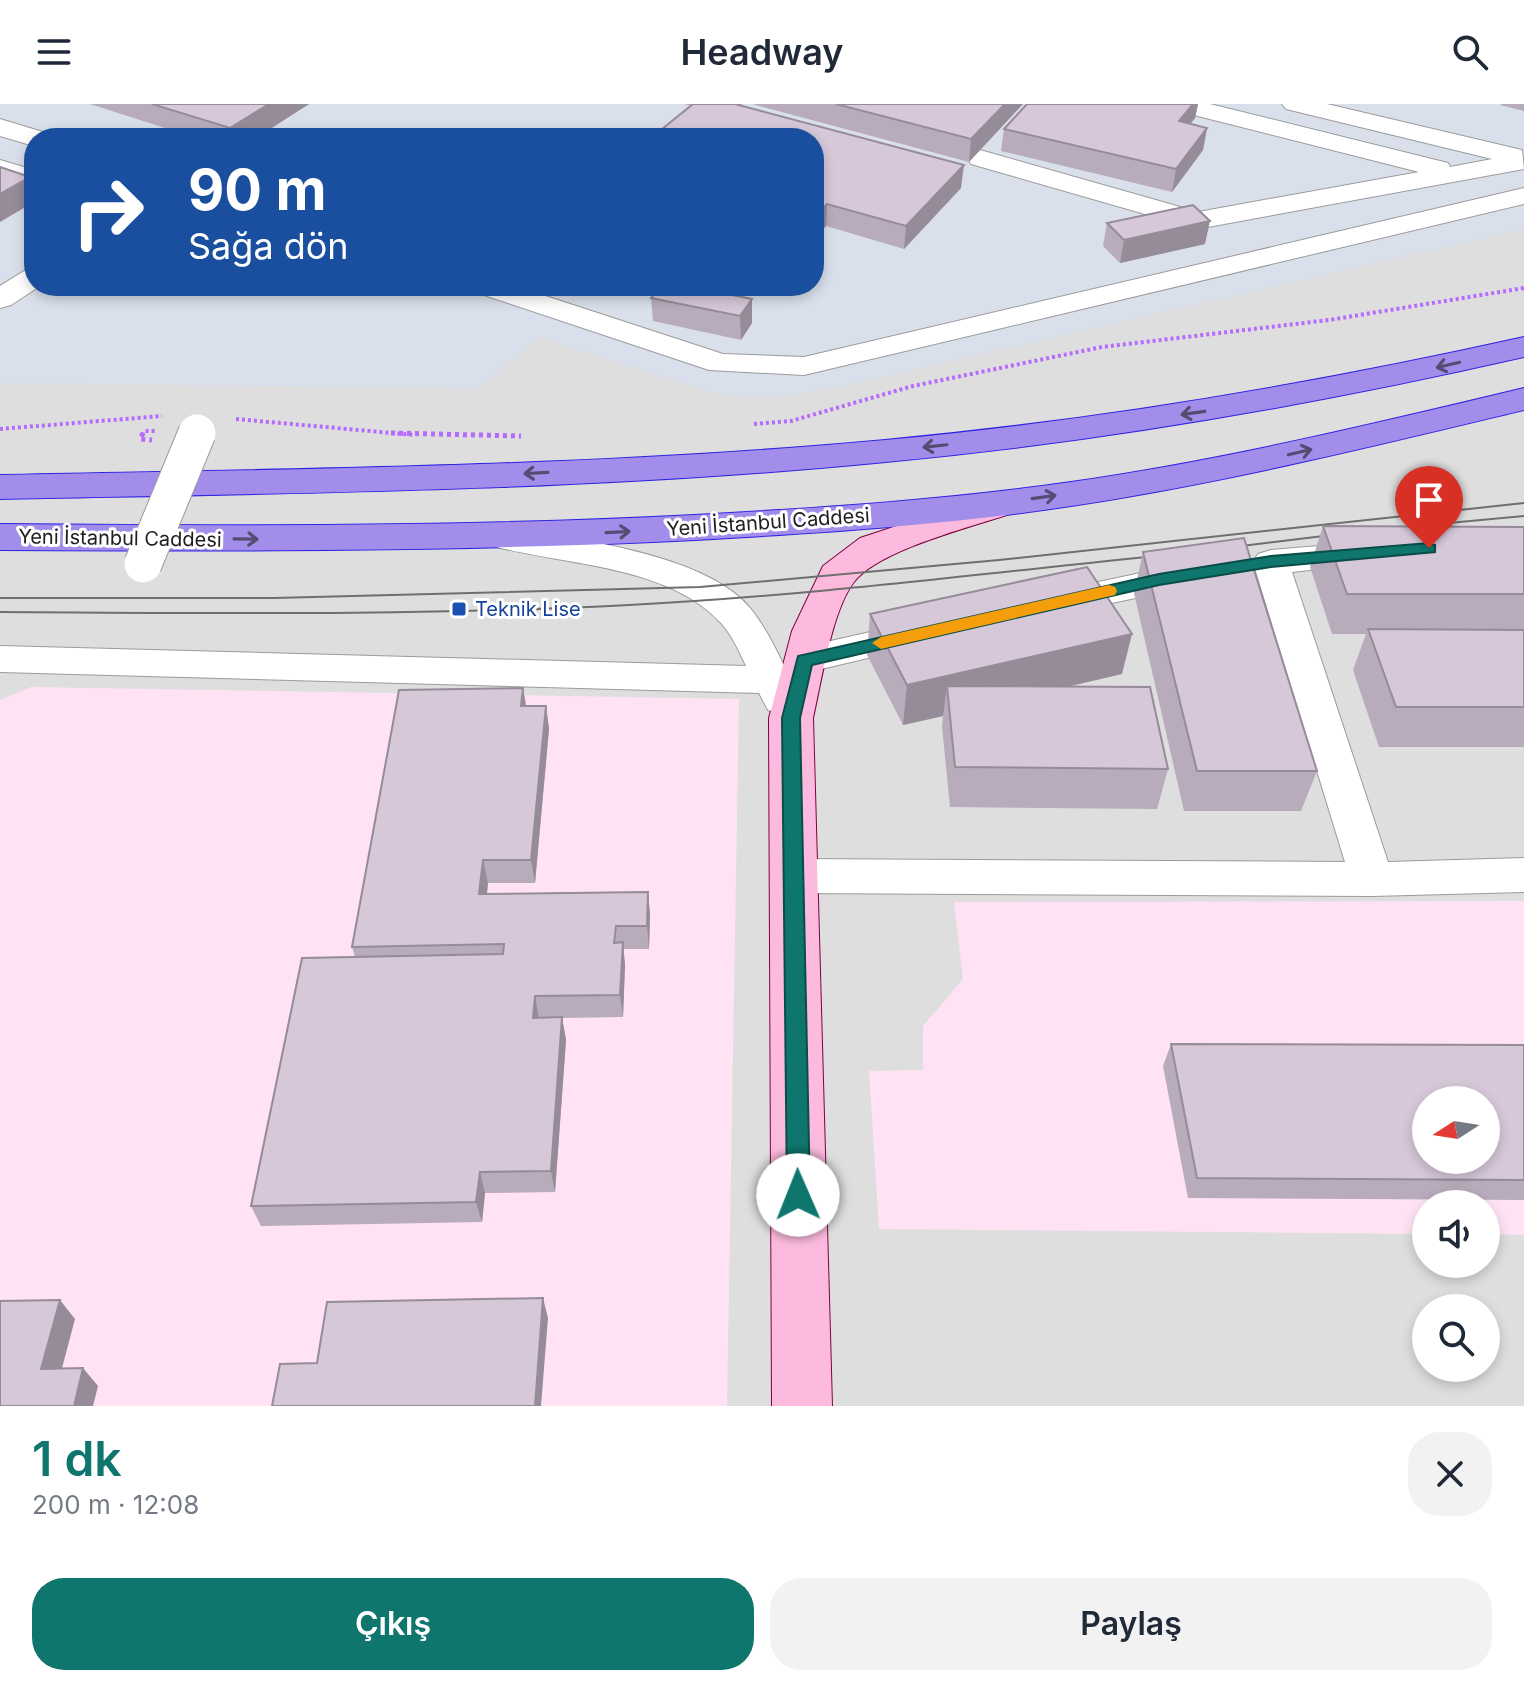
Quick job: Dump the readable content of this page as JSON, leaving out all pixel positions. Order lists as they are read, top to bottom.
{
  "streets": {
    "highway": ["Yeni İstanbul Caddesi"]
  },
  "places": {
    "transit": ["Teknik Lise"]
  },
  "north": "left",
  "page": {
    "header": "Headway",
    "turn": ["90 m", "Sağa dön"],
    "heading": ["1 dk", "200 m · 12:08"],
    "buttons": ["Çıkış", "Paylaş"]
  }
}
